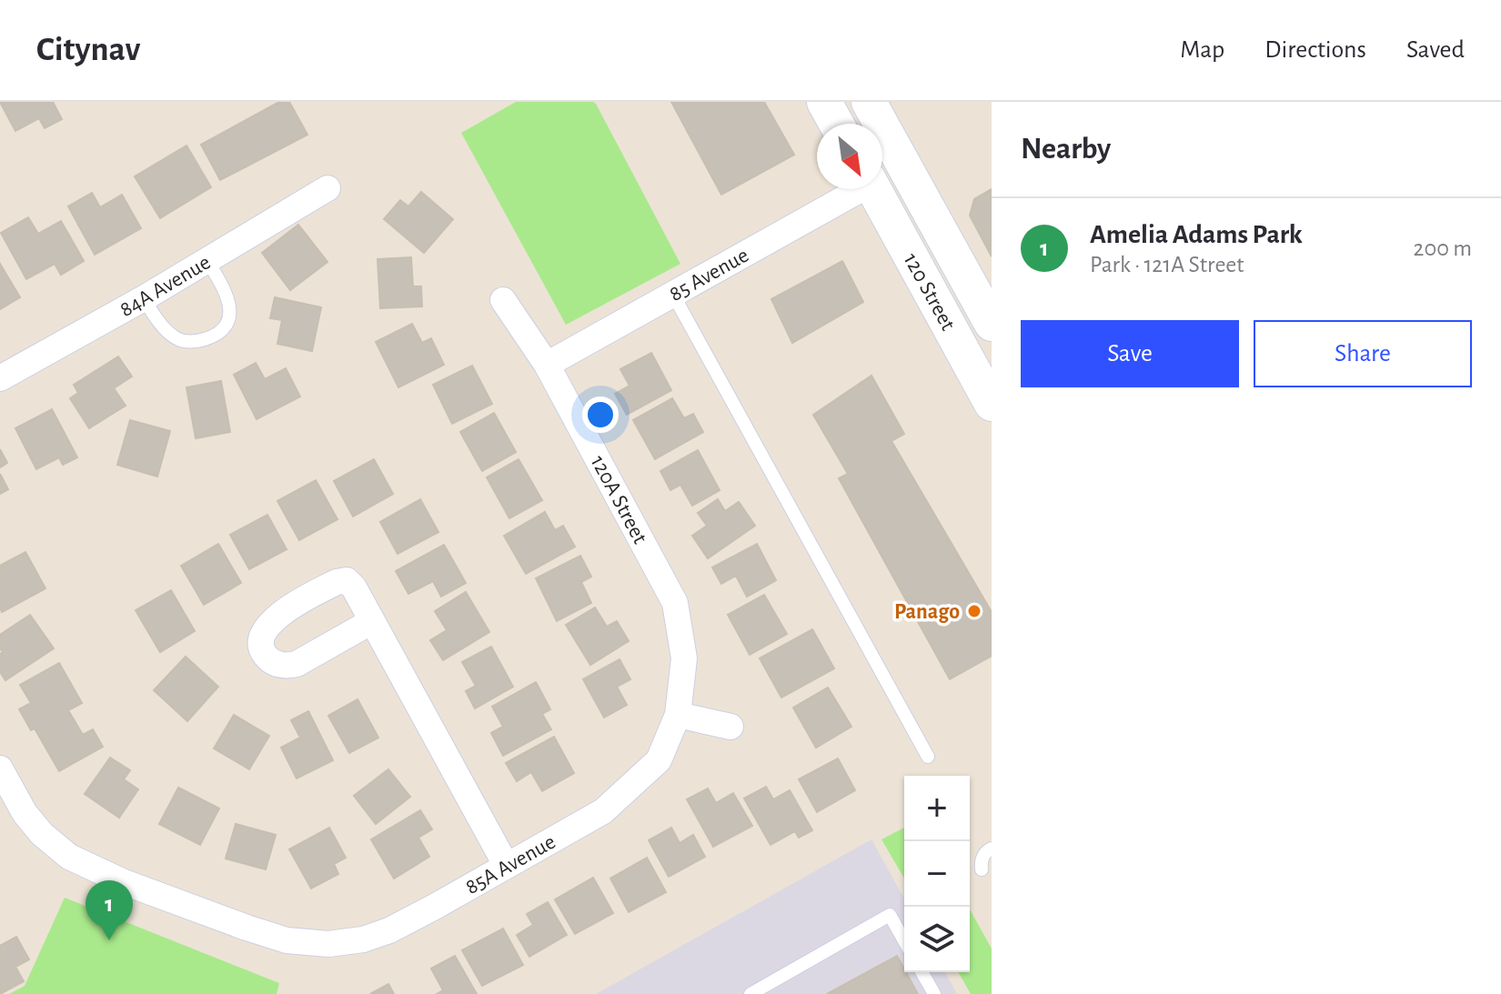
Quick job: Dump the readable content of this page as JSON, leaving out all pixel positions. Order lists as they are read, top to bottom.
{
  "streets": {
    "main road": ["120 Street"],
    "street": [
      "85 Avenue",
      "84A Avenue",
      "120A Street",
      "85A Avenue"
    ]
  },
  "crossings": [
    ["85 Avenue", "120A Street"],
    ["120A Street", "85A Avenue"]
  ],
  "places": ["Panago"],
  "north": "bottom right",
  "page": {
    "header": "Citynav",
    "nav": ["Map", "Directions", "Saved"],
    "heading": "Nearby",
    "list": [
      {
        "mark": "1",
        "name": "Amelia Adams Park",
        "note": "Park · 121A Street",
        "value": "200 m"
      }
    ],
    "buttons": ["Save", "Share"],
    "map_buttons": ["+", "−"],
    "pins": "1"
  }
}
